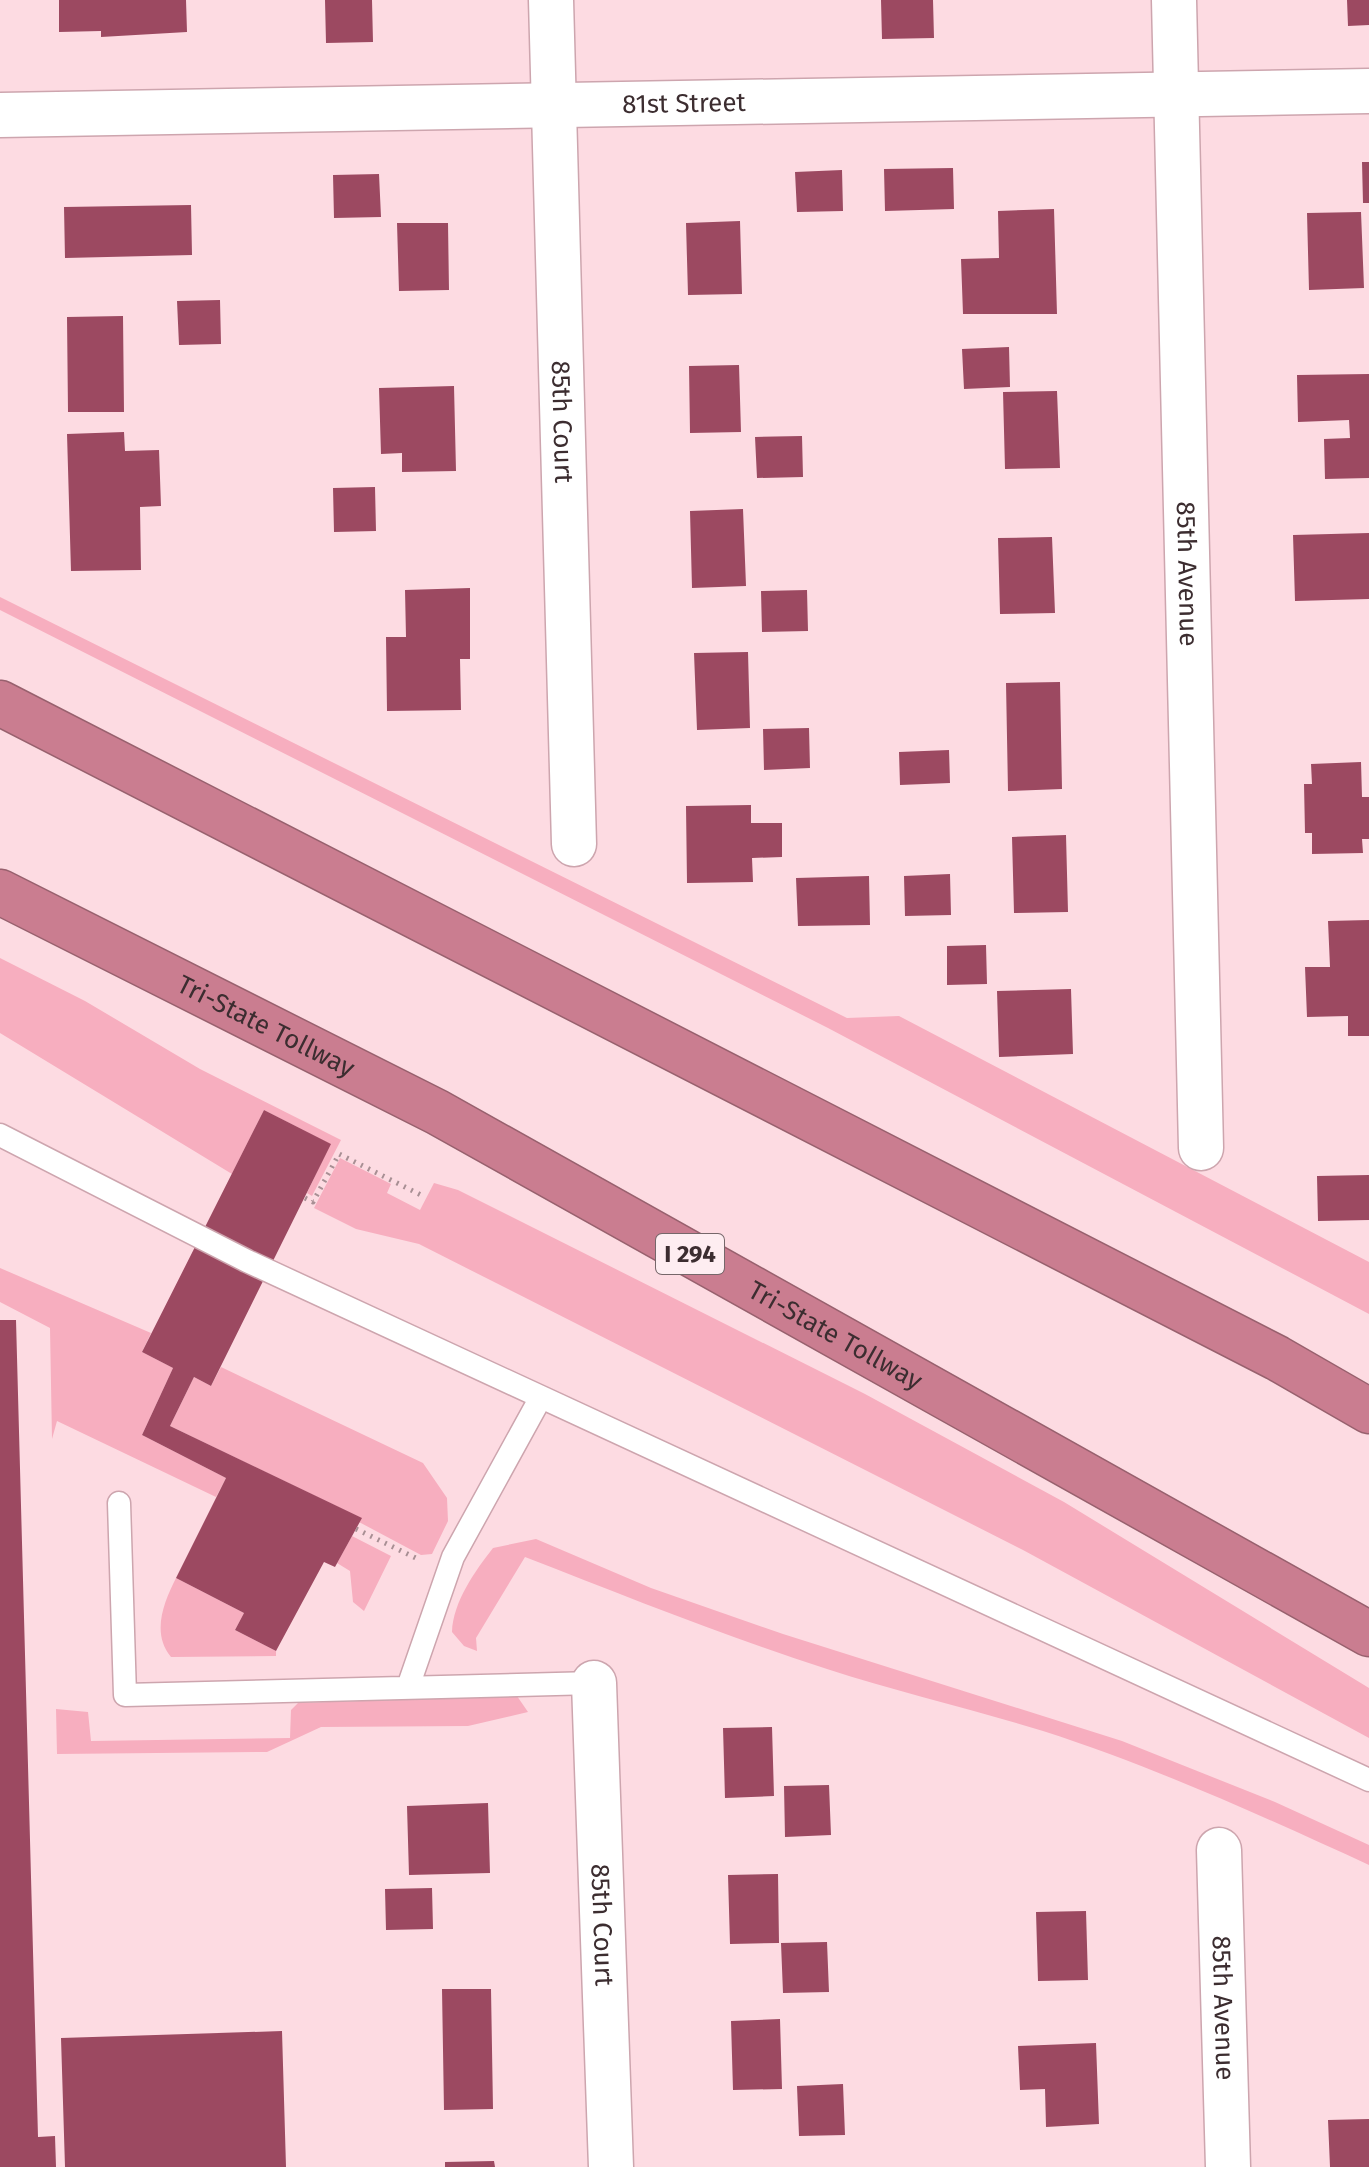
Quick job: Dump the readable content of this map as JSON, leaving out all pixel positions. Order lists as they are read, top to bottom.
{
  "streets": {
    "highway": ["Tri-State Tollway", "I 294"],
    "street": ["81st Street", "85th Court", "85th Avenue"]
  },
  "crossings": [
    ["81st Street", "85th Court"],
    ["81st Street", "85th Avenue"]
  ]
}
